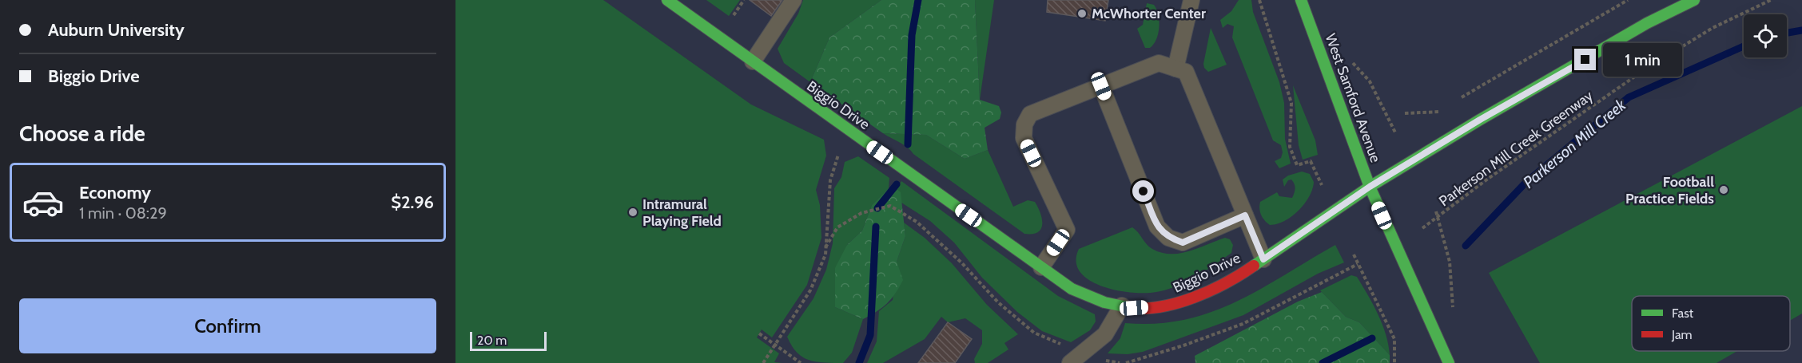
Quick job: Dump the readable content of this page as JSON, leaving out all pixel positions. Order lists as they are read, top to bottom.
{
  "streets": {
    "street": ["West Samford Avenue", "Biggio Drive"],
    "path": ["Parkerson Mill Creek Greenway"]
  },
  "crossings": [
    ["West Samford Avenue", "Biggio Drive"]
  ],
  "water": ["Parkerson Mill Creek"],
  "places": ["McWhorter Center", "Football Practice Fields", "Intramural Playing Field"],
  "legend": ["Fast", "Jam"],
  "scale_bar": "20 m",
  "page": {
    "banner": ["Auburn University", "Biggio Drive"],
    "bubble": "1 min",
    "heading": "Choose a ride",
    "list": [
      {
        "name": "Economy",
        "note": "1 min · 08:29",
        "value": "$2.96"
      }
    ],
    "buttons": "Confirm",
    "scale": "20 m"
  }
}
